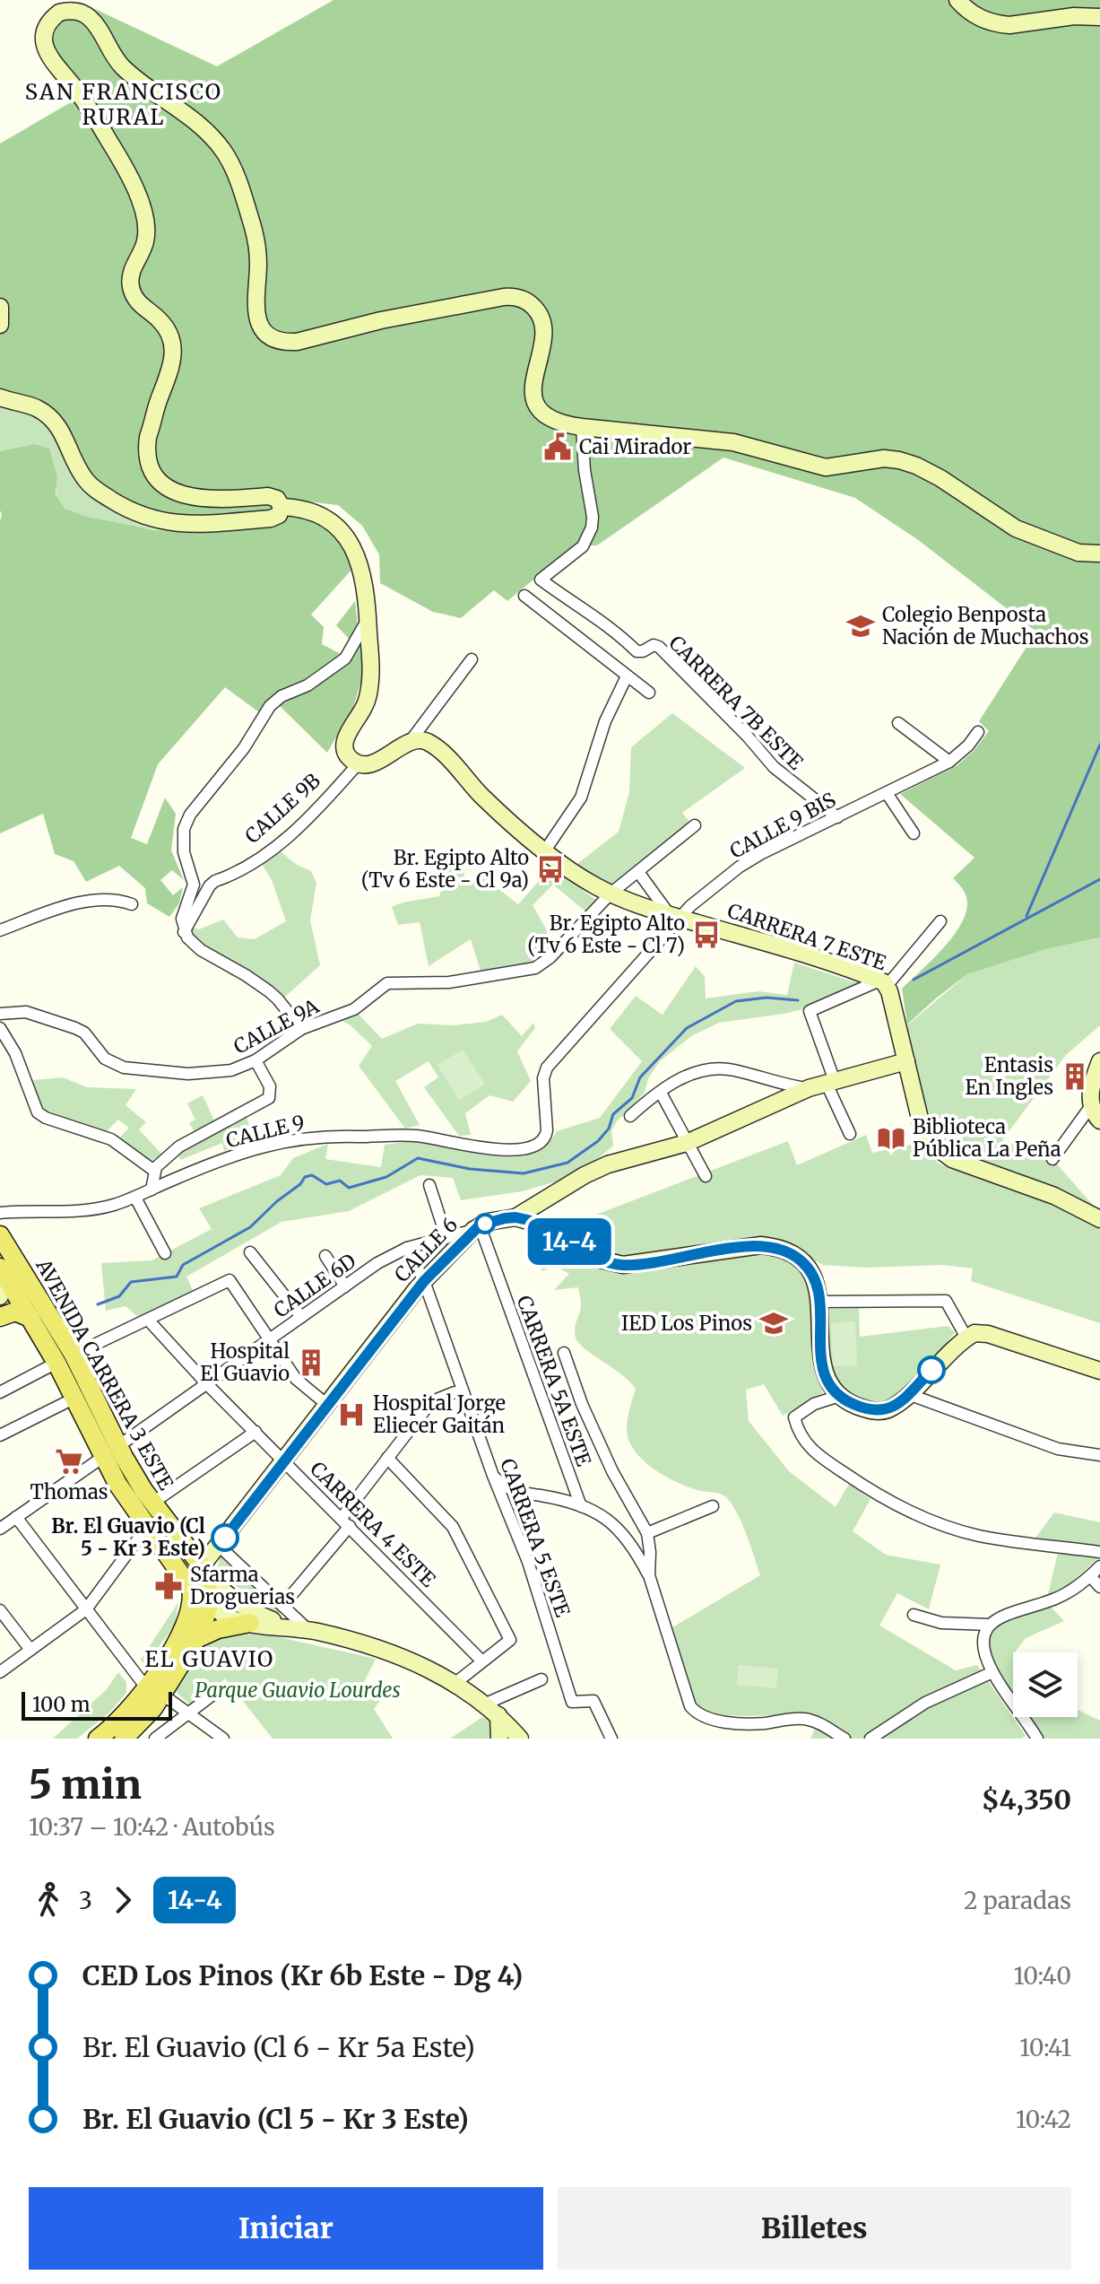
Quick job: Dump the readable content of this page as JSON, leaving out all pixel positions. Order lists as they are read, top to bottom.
{
  "streets": {
    "main road": ["AVENIDA CARRERA 3 ESTE"],
    "street": [
      "CARRERA 7B ESTE",
      "CALLE 9B",
      "CALLE 9 BIS",
      "CARRERA 7 ESTE",
      "CALLE 9A",
      "CALLE 9",
      "CALLE 6",
      "CALLE 6D",
      "CARRERA 5A ESTE",
      "CARRERA 4 ESTE",
      "CARRERA 5 ESTE"
    ]
  },
  "crossings": [
    ["CARRERA 7B ESTE", "CALLE 9 BIS"],
    ["CALLE 9B", "CARRERA 7 ESTE"],
    ["CALLE 9 BIS", "CARRERA 7 ESTE"],
    ["CALLE 9 BIS", "CALLE 9"],
    ["CARRERA 7 ESTE", "CALLE 9A"],
    ["CARRERA 7 ESTE", "CALLE 6"],
    ["CALLE 6", "CALLE 6D"],
    ["CALLE 6", "AVENIDA CARRERA 3 ESTE"],
    ["CALLE 6", "CARRERA 5A ESTE"],
    ["CALLE 6", "CARRERA 4 ESTE"],
    ["CALLE 6", "CARRERA 5 ESTE"],
    ["CALLE 6D", "AVENIDA CARRERA 3 ESTE"],
    ["CALLE 6D", "CARRERA 5A ESTE"],
    ["CALLE 6D", "CARRERA 4 ESTE"],
    ["CALLE 6D", "CARRERA 5 ESTE"]
  ],
  "districts": ["SAN FRANCISCO RURAL", "EL GUAVIO"],
  "parks": ["Parque Guavio Lourdes"],
  "places": {
    "public building": ["Cai Mirador"],
    "school or university": ["Colegio Benposta Nación de Muchachos", "IED Los Pinos"],
    "bus stop": ["Br. Egipto Alto (Tv 6 Este - Cl 9a)", "Br. Egipto Alto (Tv 6 Este - Cl 7)"],
    "building": ["Entasis En Ingles", "Hospital El Guavio"],
    "library": ["Biblioteca Pública La Peña"],
    "hospital": ["Hospital Jorge Eliecer Gaitán"],
    "supermarket": ["Thomas"],
    "other": ["Br. El Guavio (Cl 5 - Kr 3 Este)"],
    "pharmacy": ["Sfarma Droguerias"]
  },
  "lines": ["bus line 14-4"],
  "scale_bar": "100 m",
  "page": {
    "on_map": "14-4",
    "scale": "100 m",
    "heading": ["5 min", "10:37 – 10:42 · Autobús", "$4,350"],
    "legs": ["3", "14-4", "2 paradas"],
    "list": [
      {
        "name": "CED Los Pinos (Kr 6b Este - Dg 4)",
        "value": "10:40"
      },
      {
        "name": "Br. El Guavio (Cl 6 - Kr 5a Este)",
        "value": "10:41"
      },
      {
        "name": "Br. El Guavio (Cl 5 - Kr 3 Este)",
        "value": "10:42"
      }
    ],
    "buttons": ["Iniciar", "Billetes"]
  }
}
